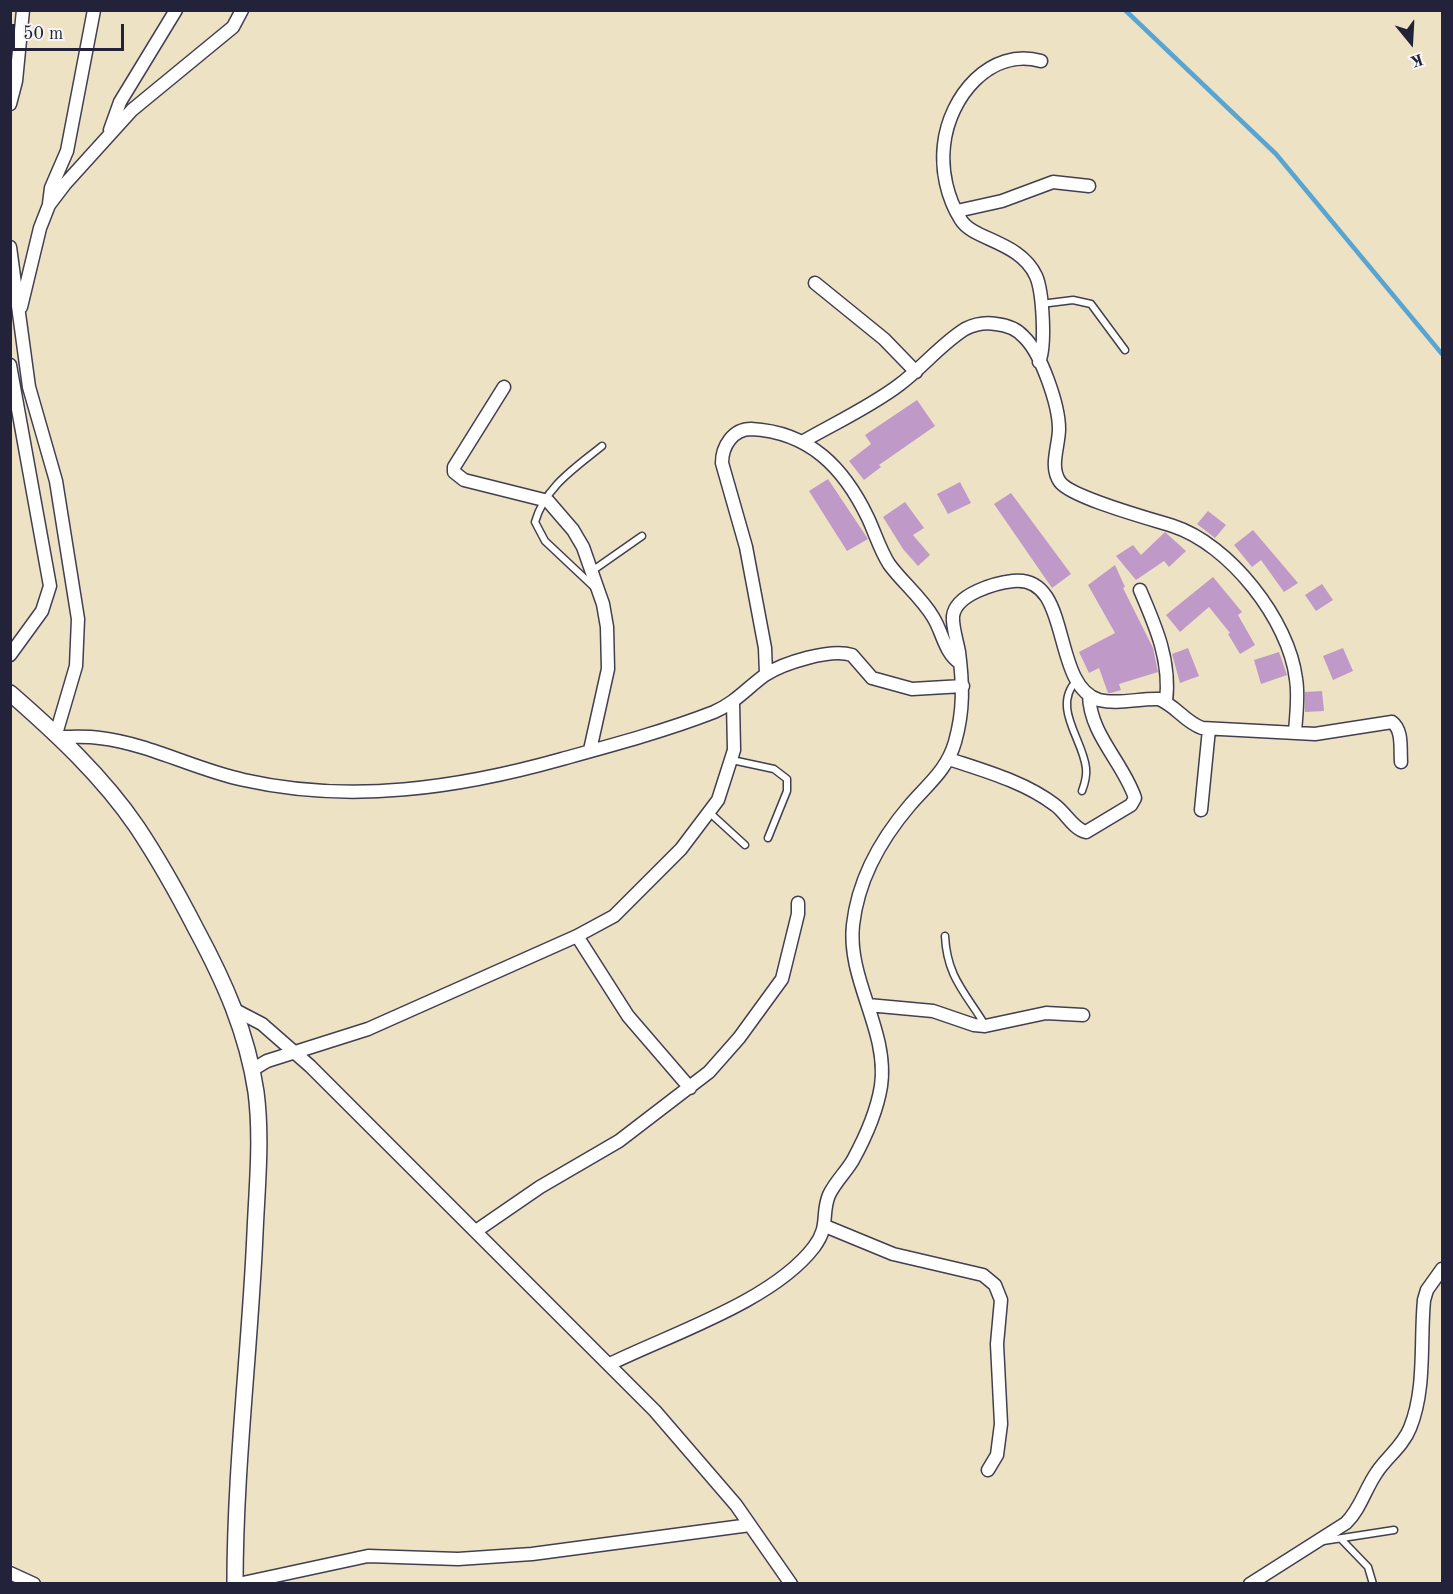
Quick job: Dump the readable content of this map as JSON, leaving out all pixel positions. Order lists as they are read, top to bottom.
{
  "scale_bar": "50 m",
  "north": "bottom"
}
